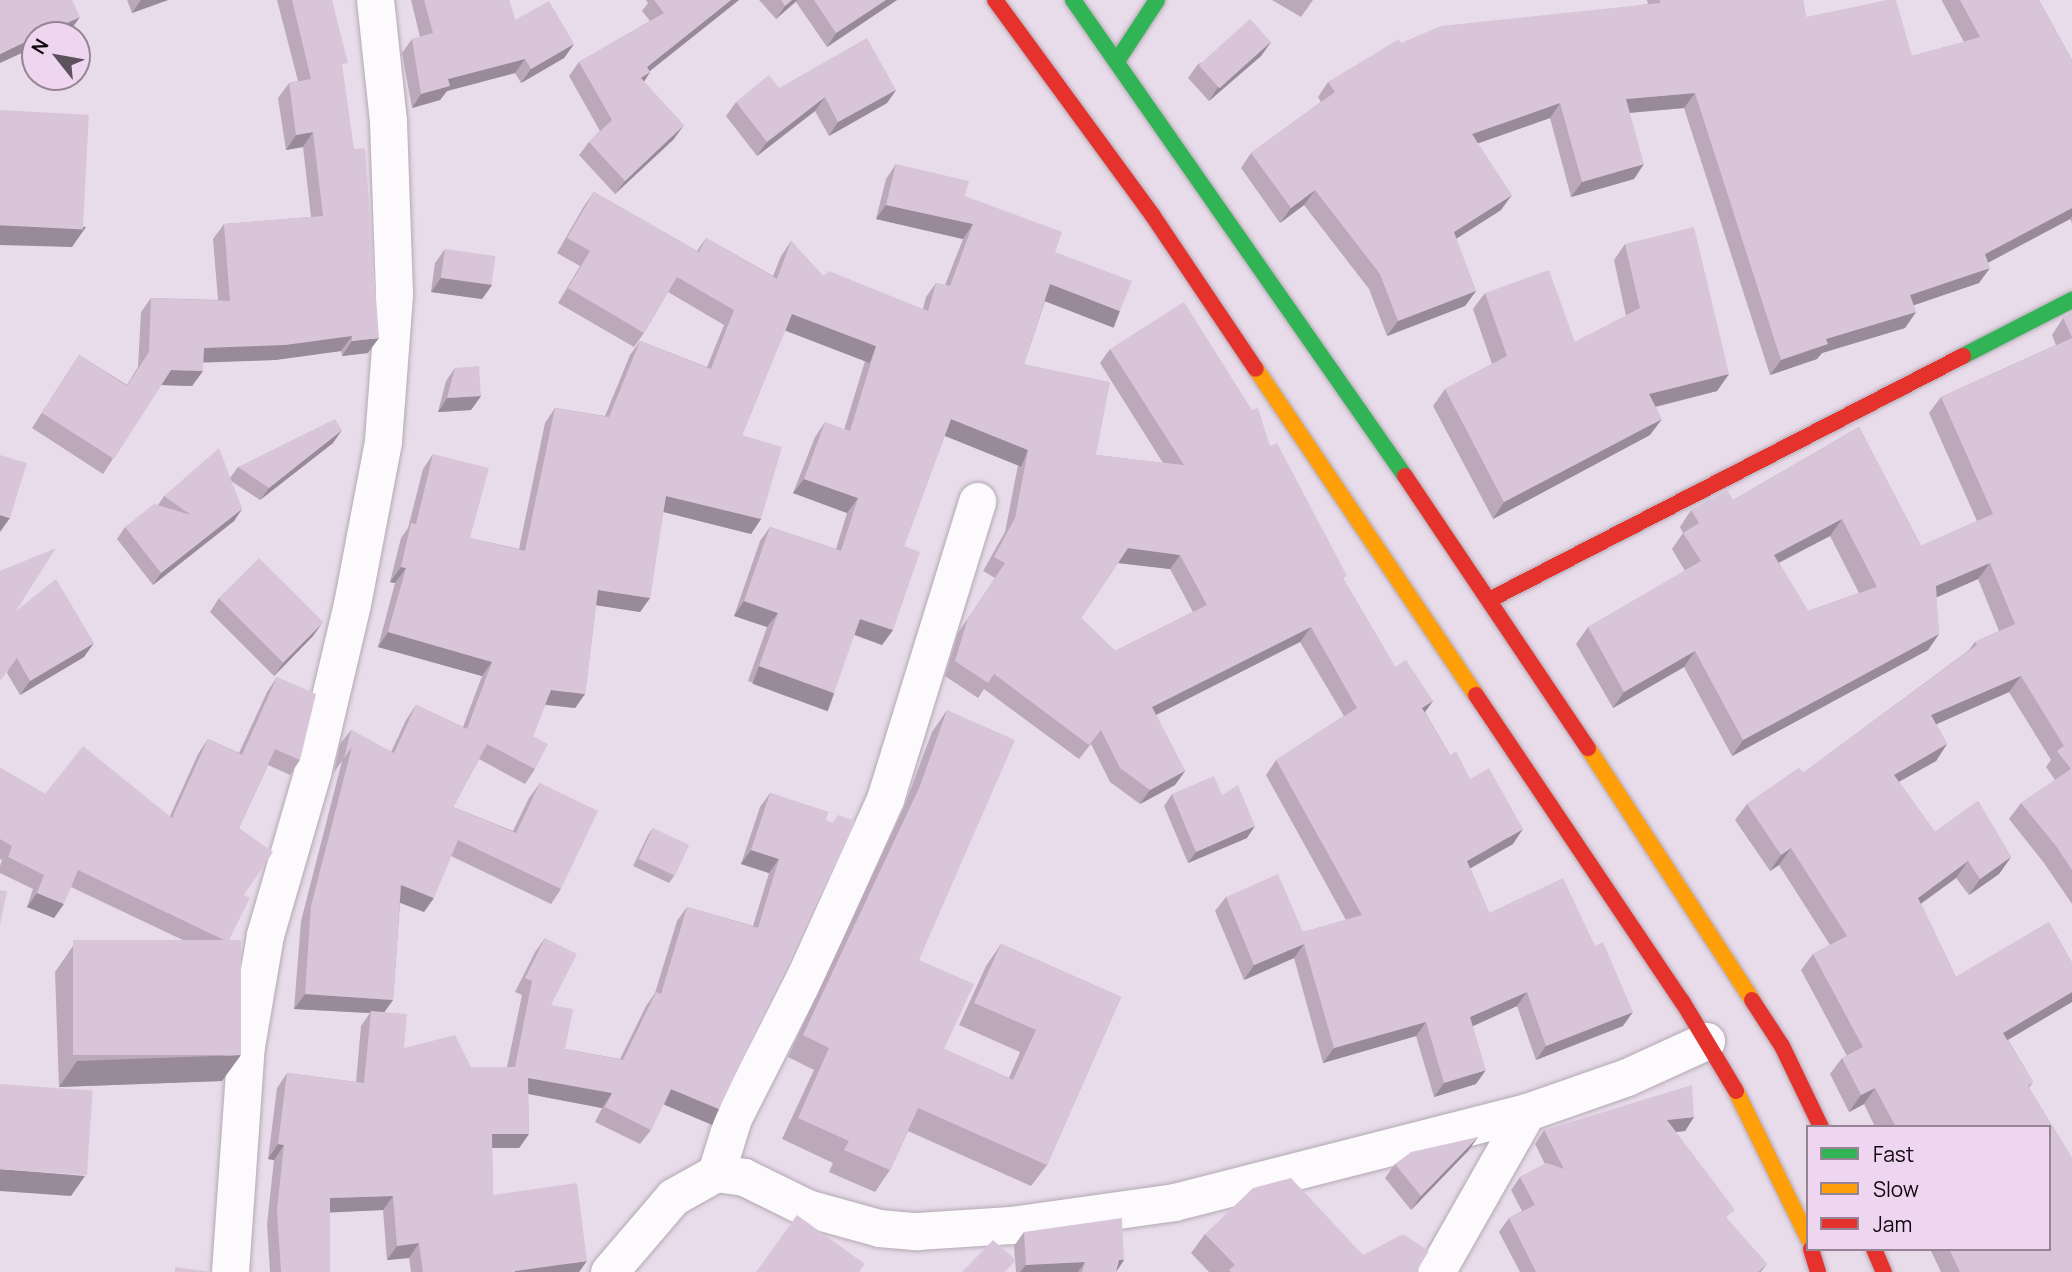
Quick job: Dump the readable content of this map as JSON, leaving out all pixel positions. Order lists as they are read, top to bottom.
{
  "legend": ["Fast", "Slow", "Jam"],
  "north": "top left"
}
